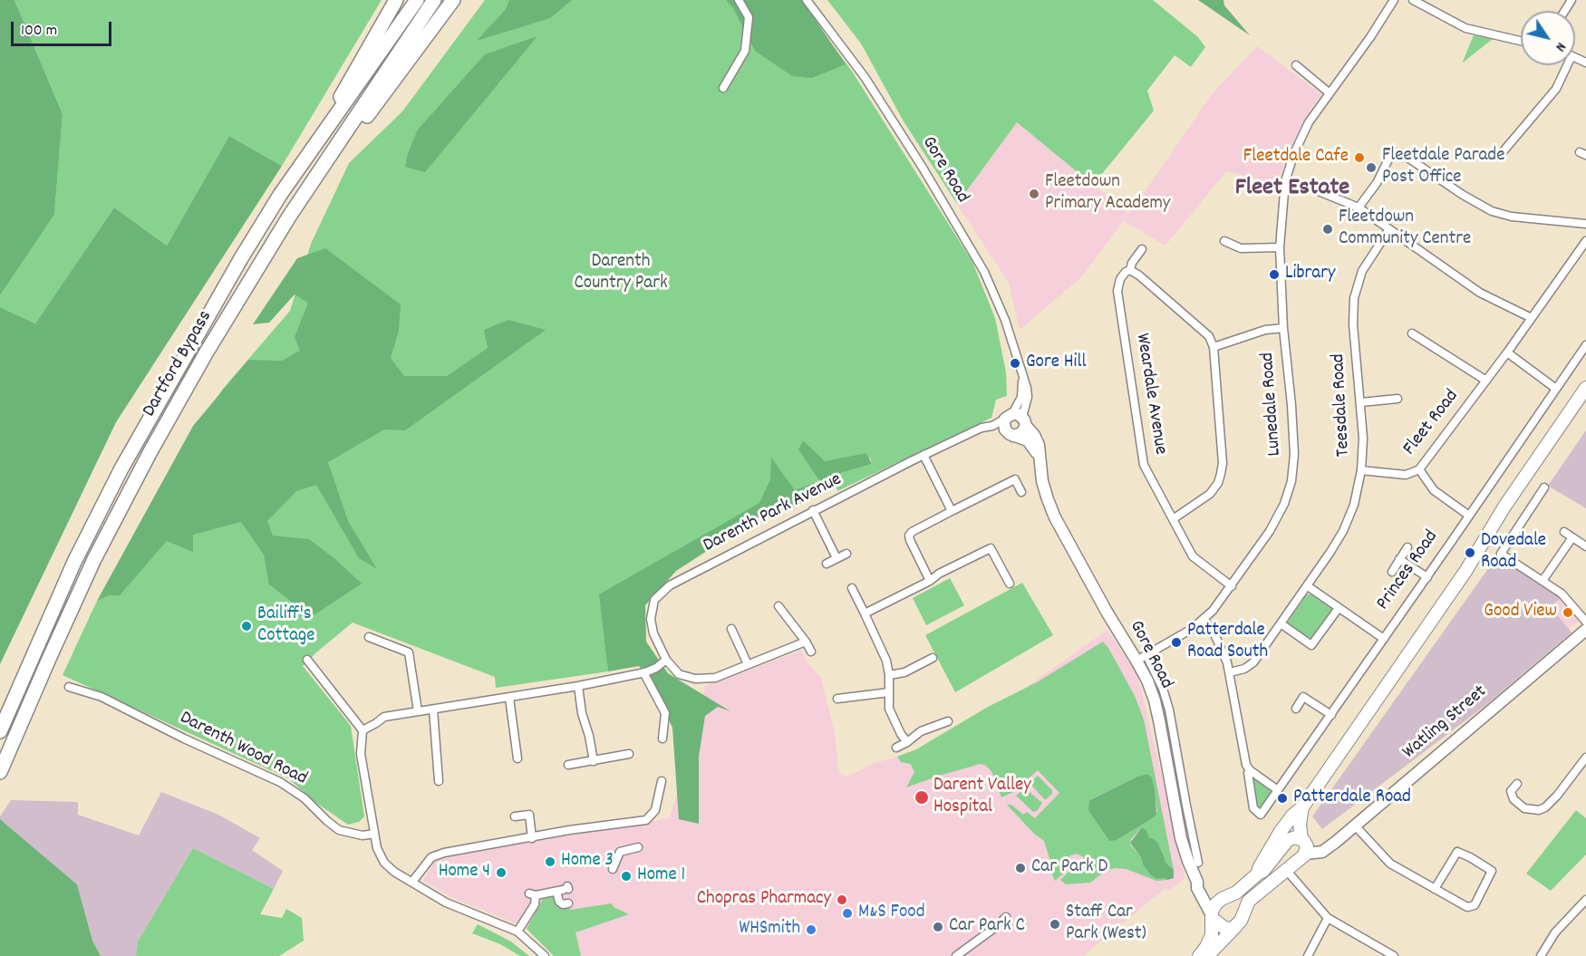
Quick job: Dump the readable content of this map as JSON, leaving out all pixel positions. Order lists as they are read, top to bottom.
{
  "streets": {
    "highway": ["Dartford Bypass"],
    "street": [
      "Gore Road",
      "Weardale Avenue",
      "Lunedale Road",
      "Teesdale Road",
      "Fleet Road",
      "Darenth Park Avenue",
      "Princes Road",
      "Watling Street",
      "Darenth Wood Road"
    ]
  },
  "crossings": [
    ["Gore Road", "Lunedale Road"],
    ["Gore Road", "Darenth Park Avenue"],
    ["Weardale Avenue", "Lunedale Road"],
    ["Teesdale Road", "Fleet Road"]
  ],
  "districts": ["Fleet Estate"],
  "parks": ["Darenth Country Park"],
  "places": [
    "Fleetdale Cafe",
    "Fleetdale Parade Post Office",
    "Fleetdown Primary Academy",
    "Fleetdown Community Centre",
    "Library",
    "Gore Hill",
    "Dovedale Road",
    "Good View",
    "Bailiff's Cottage",
    "Patterdale Road South",
    "Darent Valley Hospital",
    "Patterdale Road",
    "Home 3",
    "Car Park D",
    "Home 4",
    "Home 1",
    "Chopras Pharmacy",
    "M&S Food",
    "Staff Car Park (West)",
    "Car Park C",
    "WHSmith"
  ],
  "scale_bar": "100 m",
  "north": "bottom right"
}
